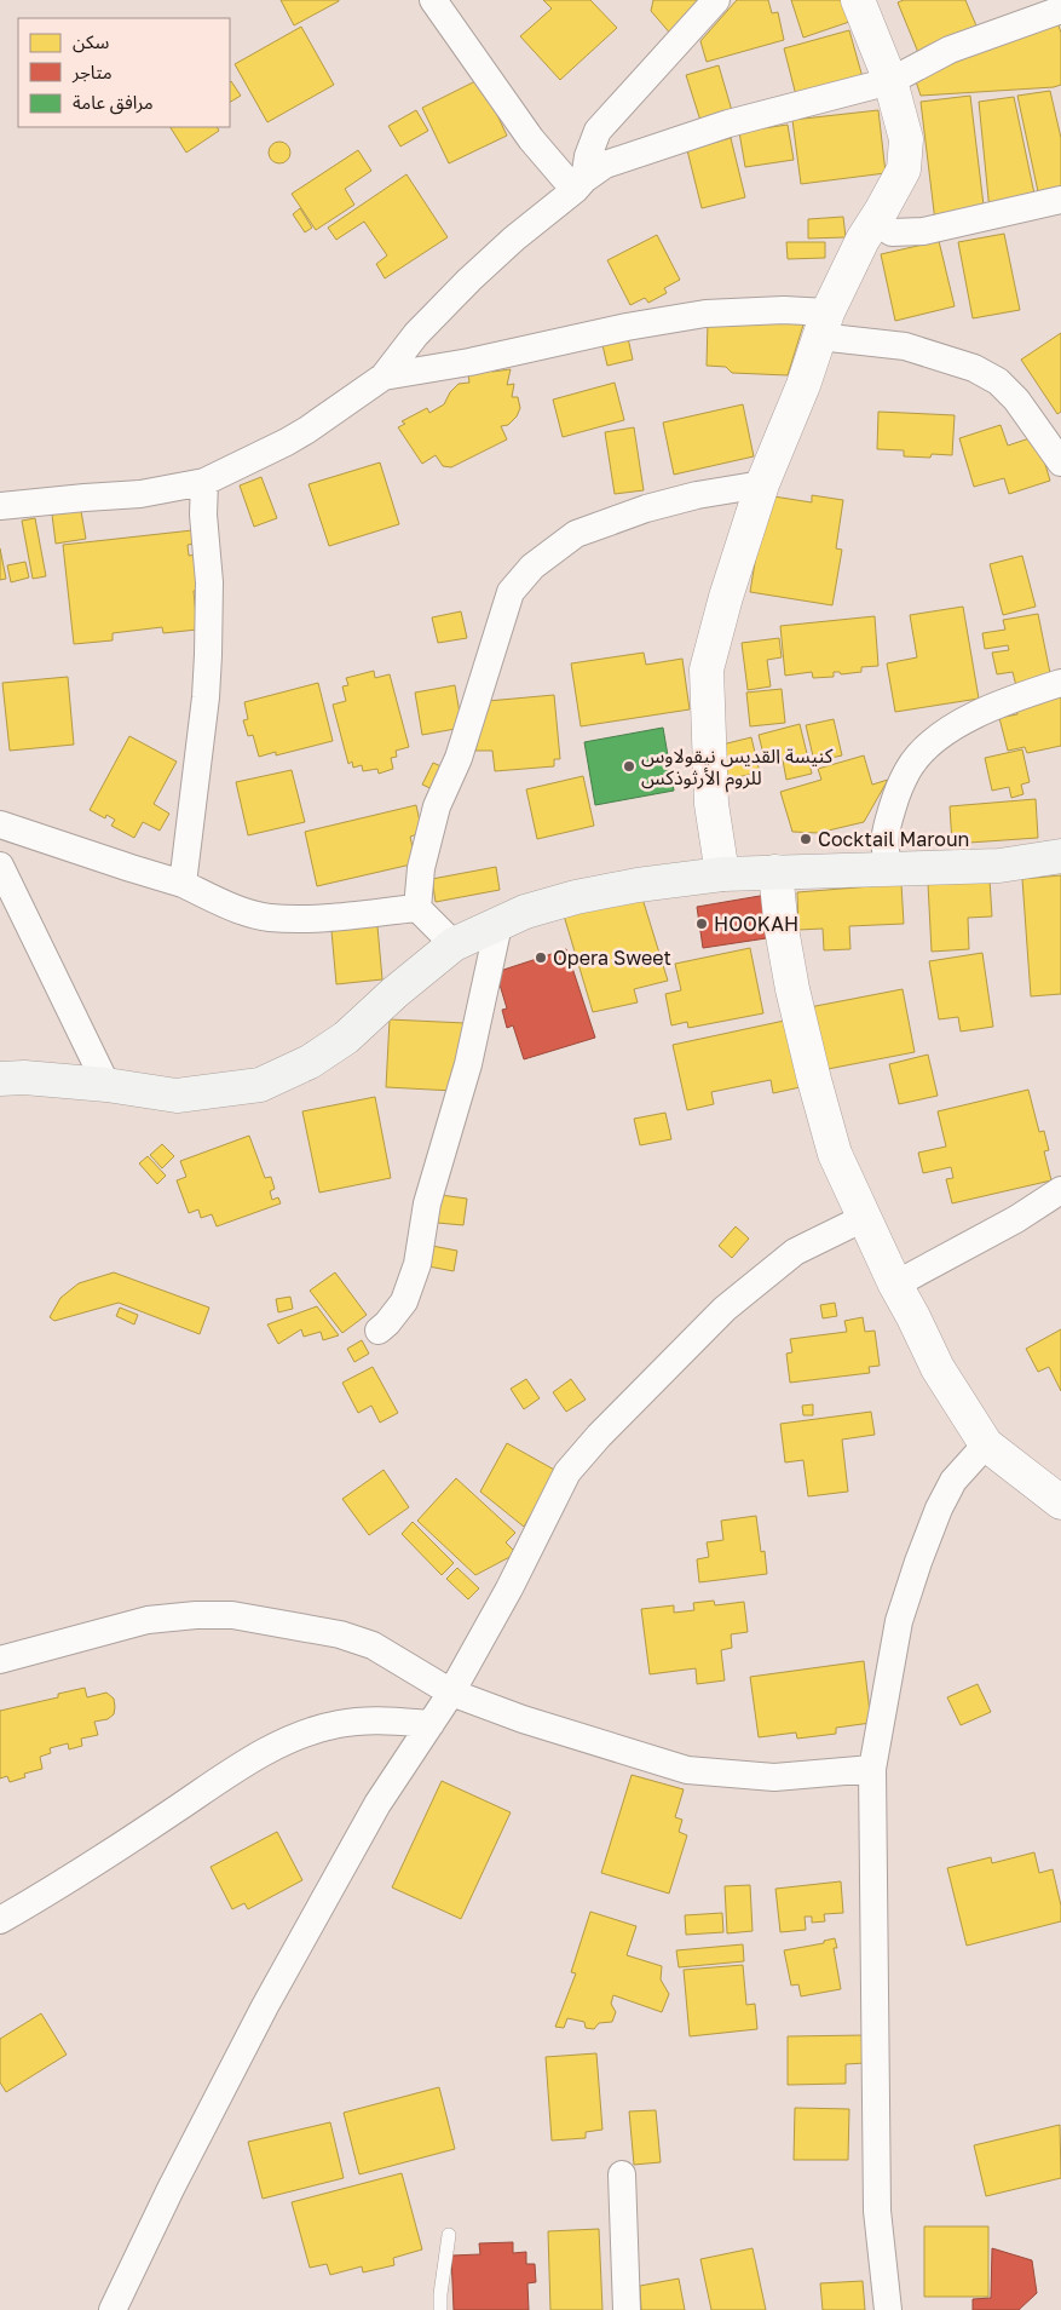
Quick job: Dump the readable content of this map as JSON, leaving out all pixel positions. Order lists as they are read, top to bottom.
{
  "places": [
    "كنيسة القديس نيقولاوس للروم الأرثوذكس",
    "Cocktail Maroun",
    "HOOKAH",
    "Opera Sweet"
  ],
  "legend": ["سكن", "متاجر", "مرافق عامة"]
}
